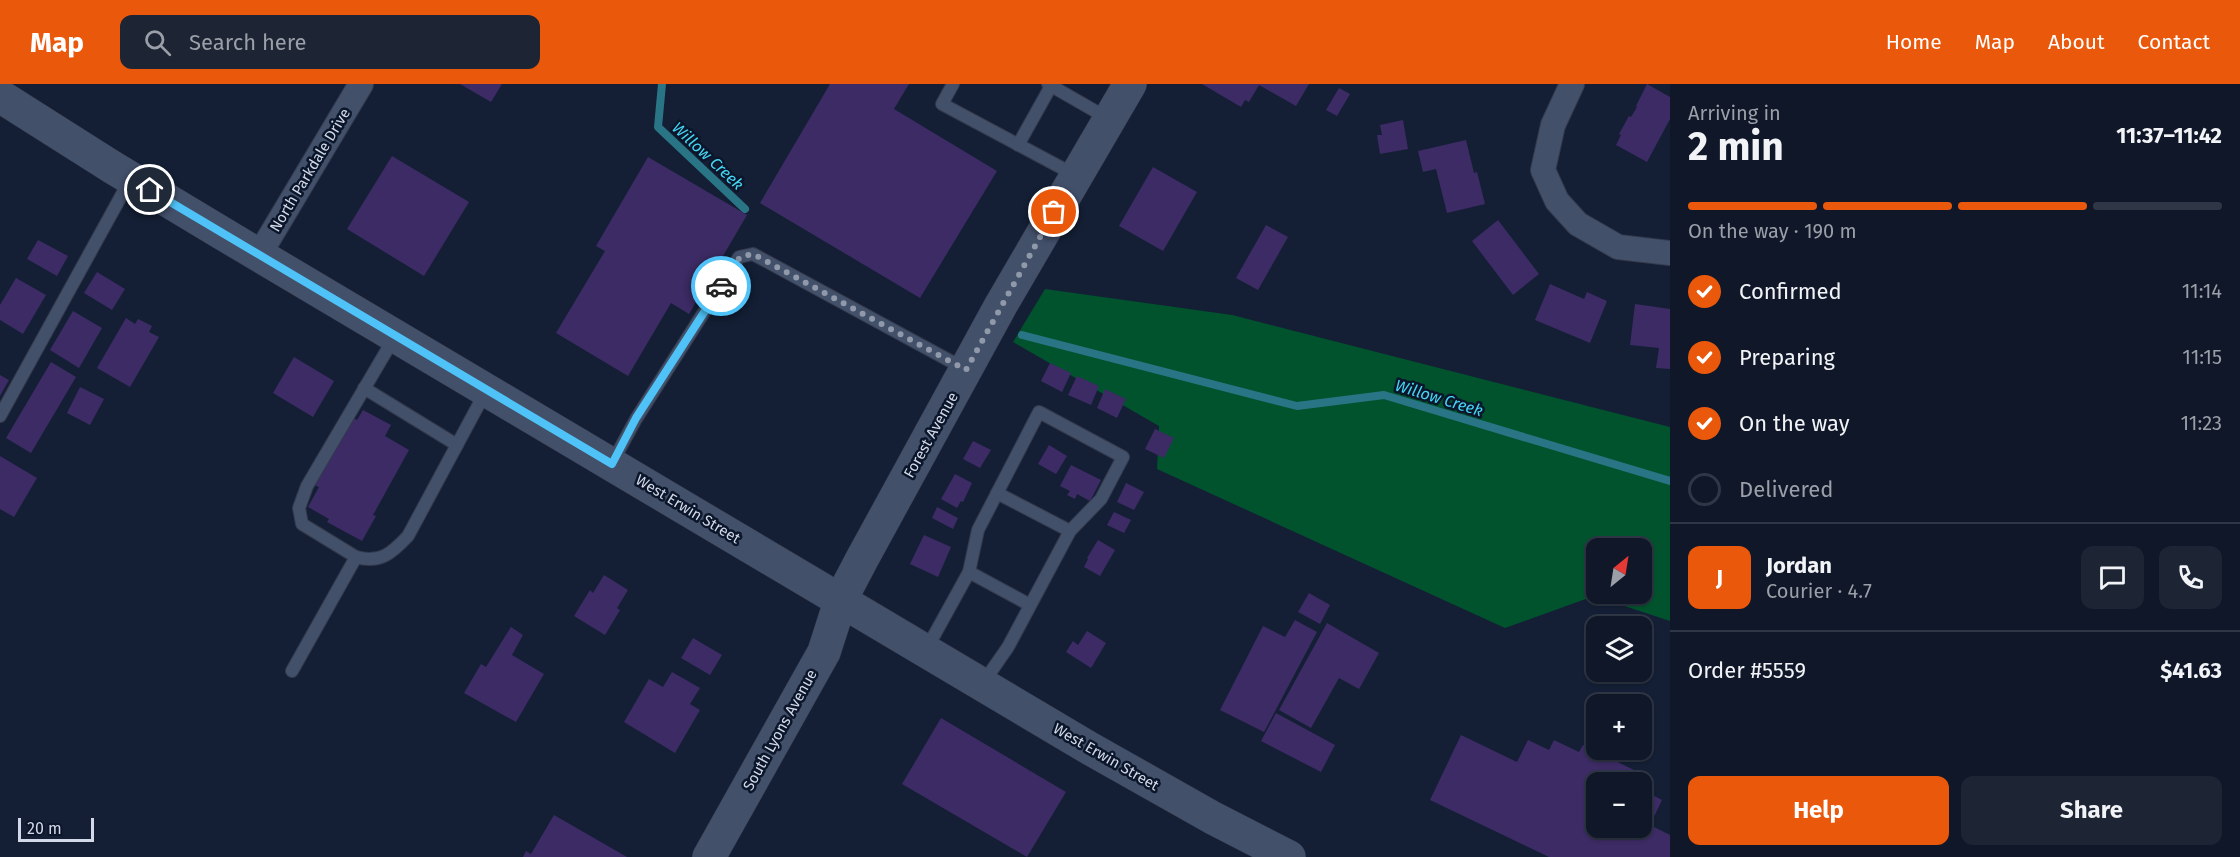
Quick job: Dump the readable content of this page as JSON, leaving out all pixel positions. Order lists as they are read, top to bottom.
{
  "streets": {
    "main road": ["Forest Avenue", "West Erwin Street", "South Lyons Avenue"],
    "street": ["North Parkdale Drive"]
  },
  "crossings": [
    ["North Parkdale Drive", "West Erwin Street"],
    ["Forest Avenue", "West Erwin Street"],
    ["Forest Avenue", "South Lyons Avenue"],
    ["West Erwin Street", "South Lyons Avenue"]
  ],
  "water": ["Willow Creek"],
  "scale_bar": "20 m",
  "north": "top right",
  "page": {
    "header": "Map",
    "search": "Search here",
    "nav": [
      "Home",
      "Map",
      "About",
      "Contact"
    ],
    "heading": ["2 min", "Arriving in", "11:37–11:42"],
    "panel": [
      "Jordan",
      "Courier · 4.7",
      "Order #5559",
      "$41.63"
    ],
    "bar": "On the way · 190 m",
    "list": [
      ["Confirmed", "11:14"],
      ["Preparing", "11:15"],
      ["On the way", "11:23"],
      "Delivered"
    ],
    "map_buttons": ["+", "−"],
    "round": "J",
    "buttons": ["Help", "Share"],
    "scale": "20 m"
  }
}
